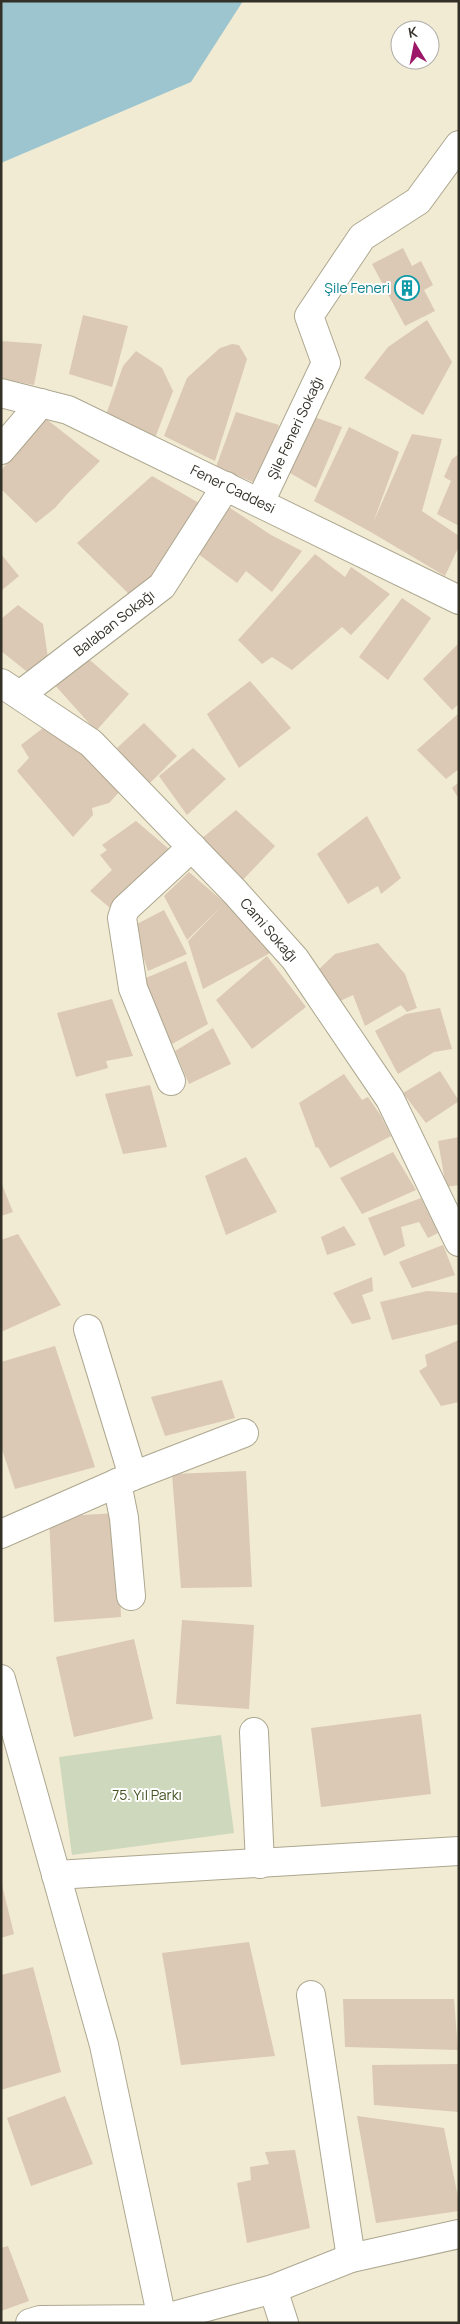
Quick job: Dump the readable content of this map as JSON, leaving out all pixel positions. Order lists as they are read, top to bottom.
{
  "streets": {
    "street": [
      "Şile Feneri Sokağı",
      "Fener Caddesi",
      "Balaban Sokağı",
      "Cami Sokağı"
    ]
  },
  "crossings": [
    ["Şile Feneri Sokağı", "Fener Caddesi"],
    ["Fener Caddesi", "Balaban Sokağı"],
    ["Balaban Sokağı", "Cami Sokağı"]
  ],
  "parks": ["75. Yıl Parkı"],
  "places": {
    "building": ["Şile Feneri"]
  },
  "north": "top"
}
